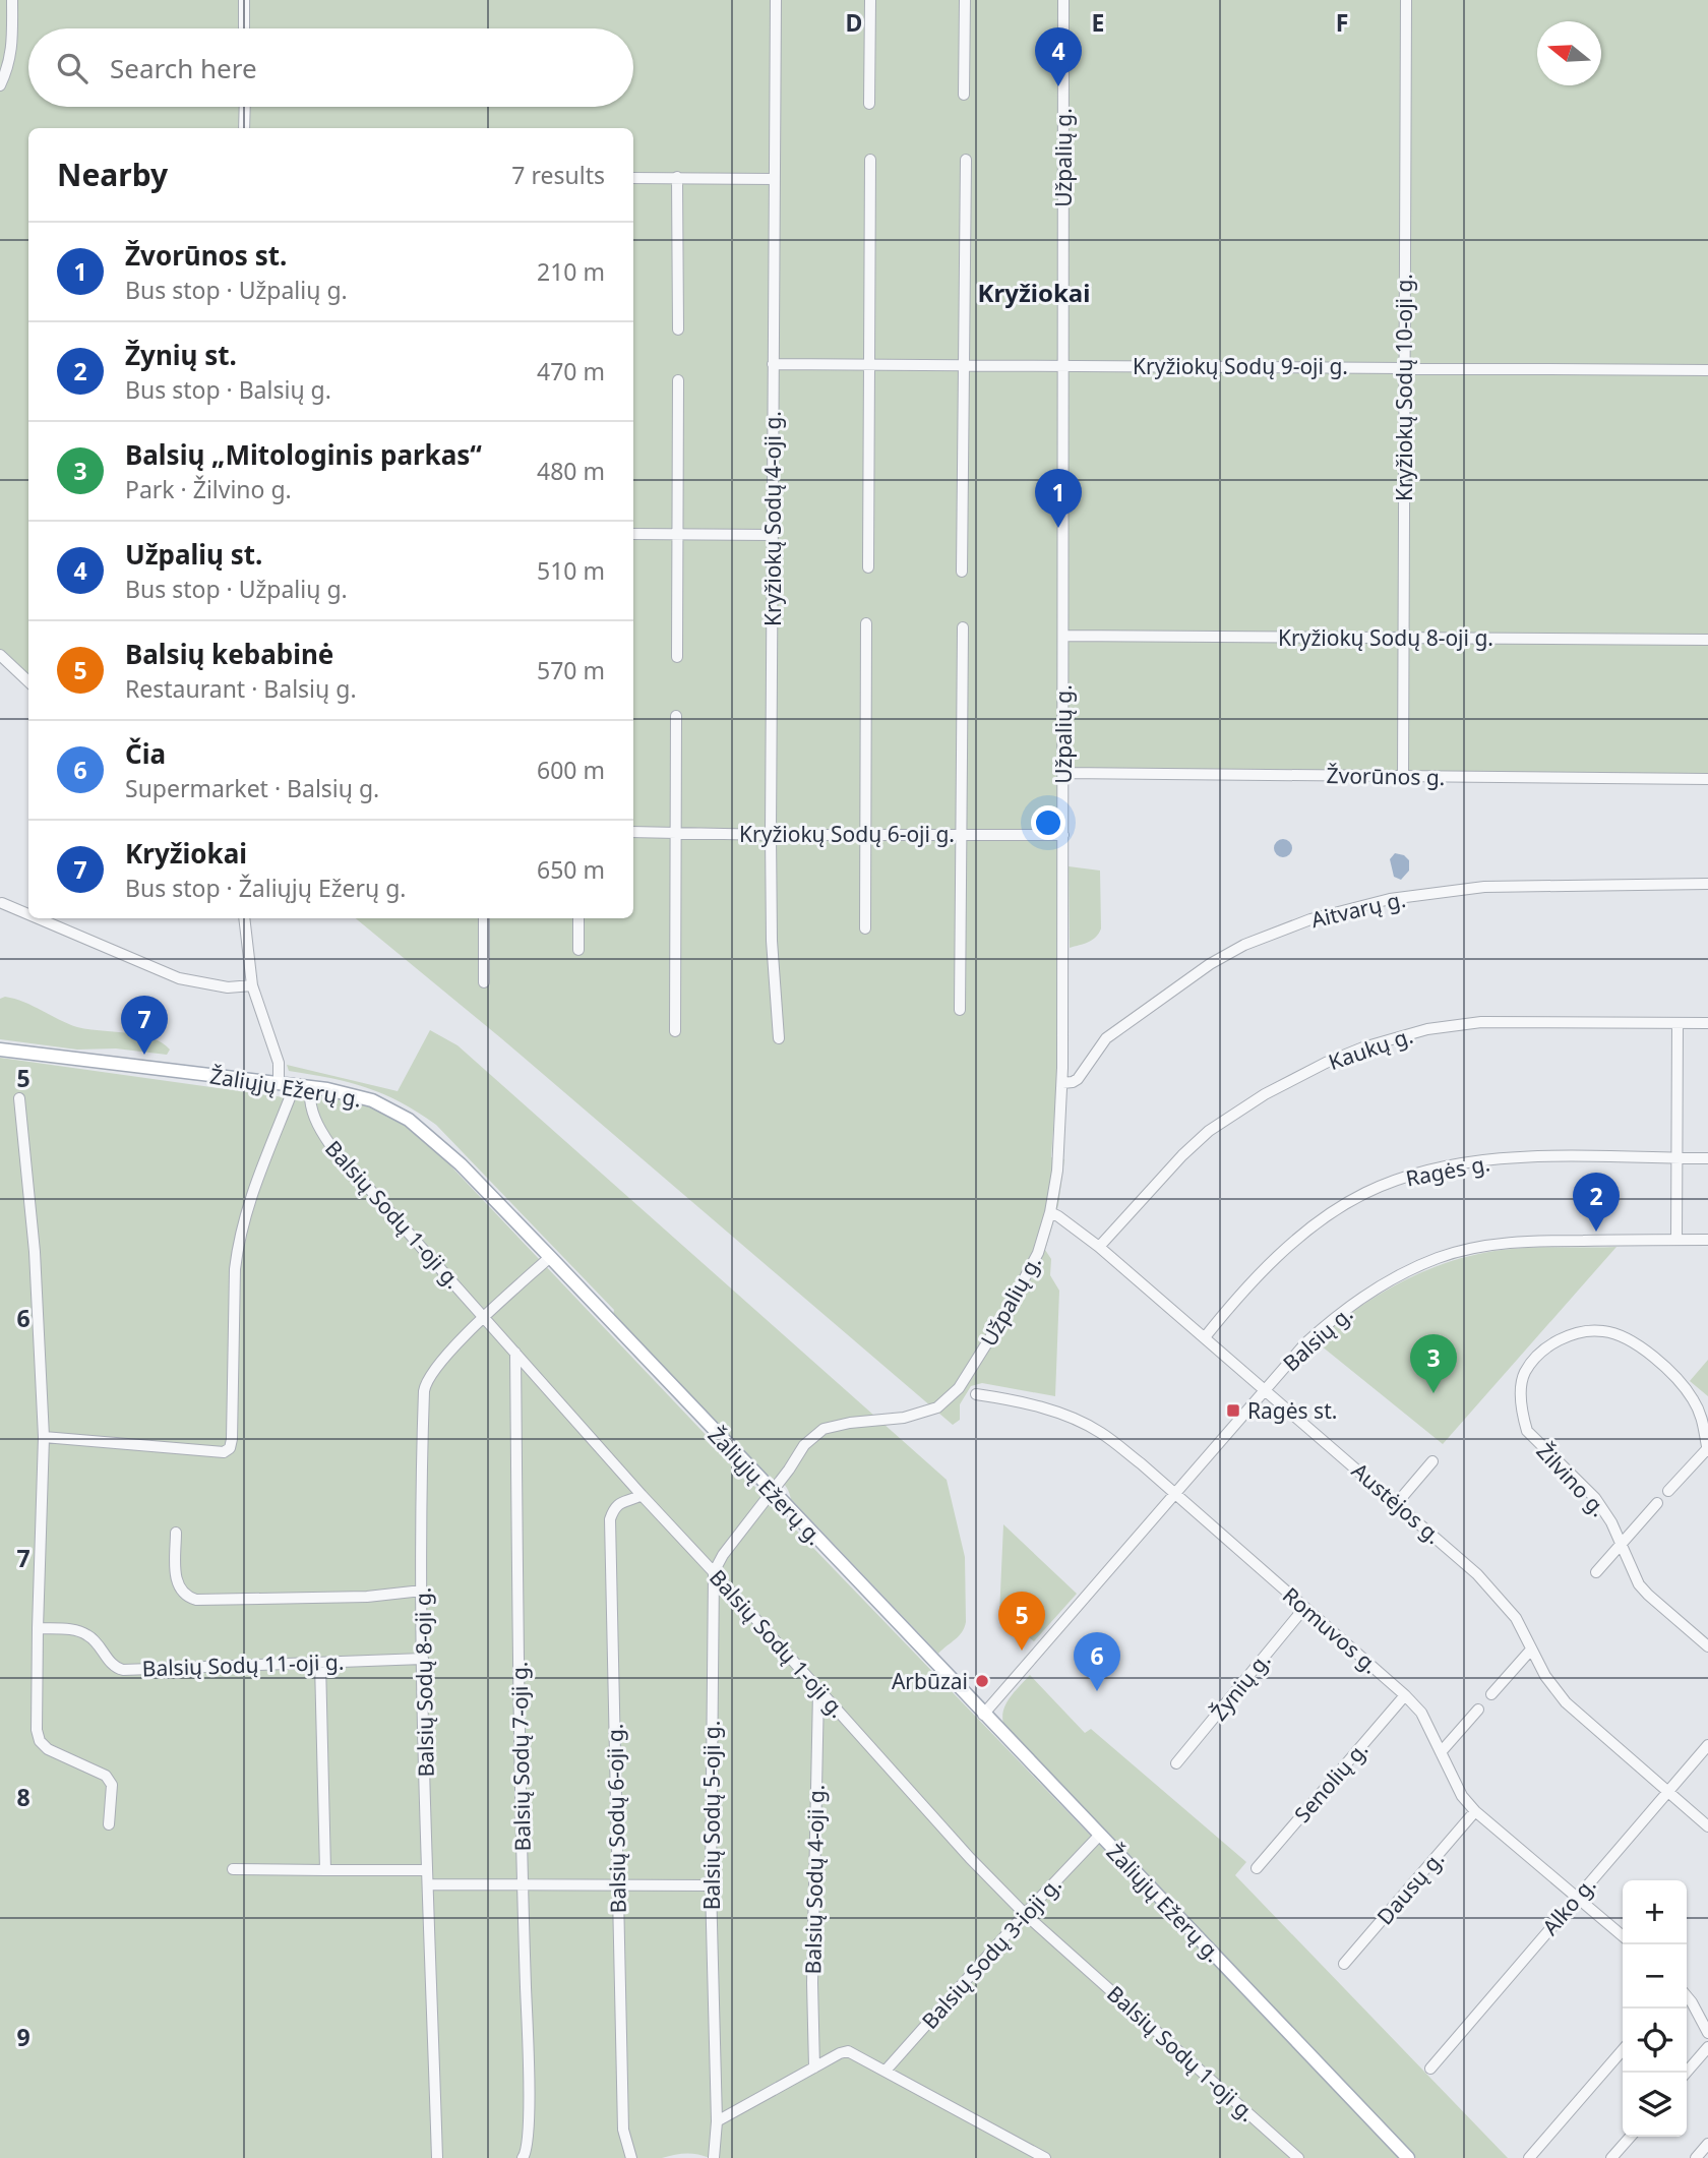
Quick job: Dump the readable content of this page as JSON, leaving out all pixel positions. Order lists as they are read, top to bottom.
{
  "streets": {
    "main road": ["Žaliųjų Ežerų g."],
    "street": [
      "Užpalių g.",
      "Kryžiokų Sodų 9-oji g.",
      "Kryžiokų Sodų 10-oji g.",
      "Kryžiokų Sodų 4-oji g.",
      "Kryžiokų Sodų 8-oji g.",
      "Žvorūnos g.",
      "Kryžiokų Sodų 6-oji g.",
      "Aitvarų g.",
      "Kaukų g.",
      "Ragės g.",
      "Balsių Sodų 1-oji g.",
      "Balsių g.",
      "Žilvino g.",
      "Austėjos g.",
      "Romuvos g.",
      "Balsių Sodų 11-oji g.",
      "Balsių Sodų 8-oji g.",
      "Žynių g.",
      "Balsių Sodų 7-oji g.",
      "Senolių g.",
      "Balsių Sodų 5-oji g.",
      "Balsių Sodų 6-oji g.",
      "Balsių Sodų 4-oji g.",
      "Dausų g.",
      "Alko g.",
      "Balsių Sodų 3-ioji g."
    ]
  },
  "crossings": [
    ["Užpalių g.", "Kryžiokų Sodų 9-oji g."],
    ["Užpalių g.", "Kryžiokų Sodų 8-oji g."],
    ["Užpalių g.", "Žvorūnos g."],
    ["Užpalių g.", "Kryžiokų Sodų 6-oji g."],
    ["Užpalių g.", "Aitvarų g."],
    ["Užpalių g.", "Žaliųjų Ežerų g."],
    ["Užpalių g.", "Austėjos g."],
    ["Kryžiokų Sodų 9-oji g.", "Kryžiokų Sodų 10-oji g."],
    ["Kryžiokų Sodų 9-oji g.", "Kryžiokų Sodų 4-oji g."],
    ["Kryžiokų Sodų 10-oji g.", "Kryžiokų Sodų 8-oji g."],
    ["Kryžiokų Sodų 10-oji g.", "Žvorūnos g."],
    ["Kryžiokų Sodų 4-oji g.", "Kryžiokų Sodų 6-oji g."],
    ["Kaukų g.", "Austėjos g."],
    ["Žaliųjų Ežerų g.", "Balsių Sodų 1-oji g."],
    ["Žaliųjų Ežerų g.", "Balsių g."],
    ["Žaliųjų Ežerų g.", "Balsių Sodų 8-oji g."],
    ["Žaliųjų Ežerų g.", "Balsių Sodų 3-ioji g."],
    ["Ragės g.", "Austėjos g."],
    ["Balsių Sodų 1-oji g.", "Balsių Sodų 8-oji g."],
    ["Balsių Sodų 1-oji g.", "Balsių Sodų 7-oji g."],
    ["Balsių Sodų 1-oji g.", "Balsių Sodų 5-oji g."],
    ["Balsių Sodų 1-oji g.", "Balsių Sodų 6-oji g."],
    ["Balsių Sodų 1-oji g.", "Balsių Sodų 4-oji g."],
    ["Balsių Sodų 1-oji g.", "Balsių Sodų 3-ioji g."],
    ["Balsių g.", "Austėjos g."],
    ["Balsių g.", "Romuvos g."],
    ["Austėjos g.", "Alko g."],
    ["Romuvos g.", "Žynių g."],
    ["Romuvos g.", "Senolių g."],
    ["Romuvos g.", "Dausų g."],
    ["Romuvos g.", "Alko g."],
    ["Balsių Sodų 11-oji g.", "Balsių Sodų 8-oji g."]
  ],
  "districts": ["Kryžiokai"],
  "places": {
    "transit": ["Ragės st."],
    "other": ["Arbūzai"]
  },
  "north": "left",
  "page": {
    "pins": [
      "4",
      "1",
      "7",
      "2",
      "3",
      "5",
      "6"
    ],
    "search": "Search here",
    "heading": ["Nearby", "7 results"],
    "list": [
      {
        "mark": "1",
        "name": "Žvorūnos st.",
        "note": "Bus stop · Užpalių g.",
        "value": "210 m"
      },
      {
        "mark": "2",
        "name": "Žynių st.",
        "note": "Bus stop · Balsių g.",
        "value": "470 m"
      },
      {
        "mark": "3",
        "name": "Balsių „Mitologinis parkas“",
        "note": "Park · Žilvino g.",
        "value": "480 m"
      },
      {
        "mark": "4",
        "name": "Užpalių st.",
        "note": "Bus stop · Užpalių g.",
        "value": "510 m"
      },
      {
        "mark": "5",
        "name": "Balsių kebabinė",
        "note": "Restaurant · Balsių g.",
        "value": "570 m"
      },
      {
        "mark": "6",
        "name": "Čia",
        "note": "Supermarket · Balsių g.",
        "value": "600 m"
      },
      {
        "mark": "7",
        "name": "Kryžiokai",
        "note": "Bus stop · Žaliųjų Ežerų g.",
        "value": "650 m"
      }
    ],
    "map_buttons": ["+", "−"]
  },
  "grid": {
    "columns": ["D", "E", "F"],
    "rows": [
      "5",
      "6",
      "7",
      "8",
      "9"
    ]
  }
}
